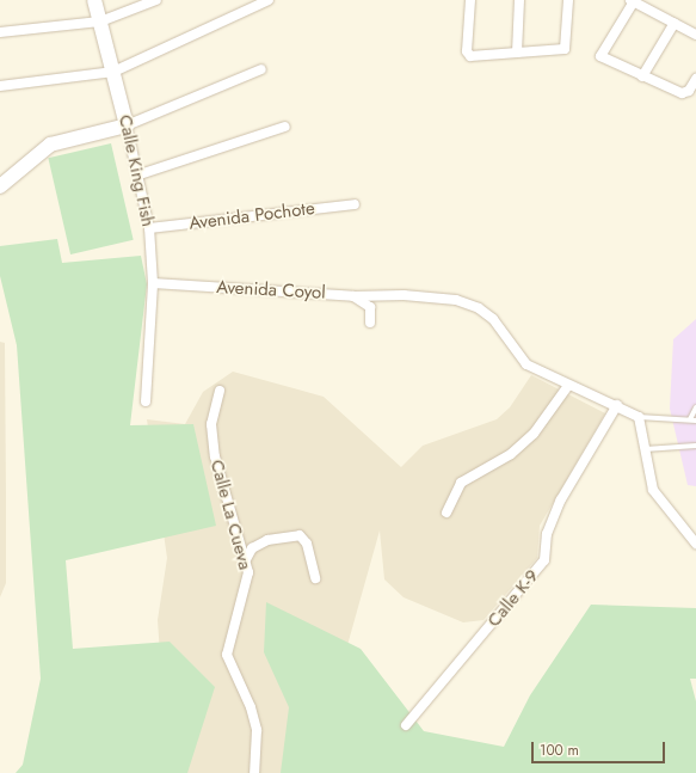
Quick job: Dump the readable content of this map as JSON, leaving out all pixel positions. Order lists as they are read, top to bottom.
{
  "streets": {
    "street": [
      "Calle King Fish",
      "Avenida Pochote",
      "Avenida Coyol",
      "Calle La Cueva",
      "Calle K-9"
    ]
  },
  "crossings": [
    ["Calle King Fish", "Avenida Pochote"],
    ["Calle King Fish", "Avenida Coyol"],
    ["Avenida Coyol", "Calle K-9"]
  ],
  "scale_bar": "100 m"
}
